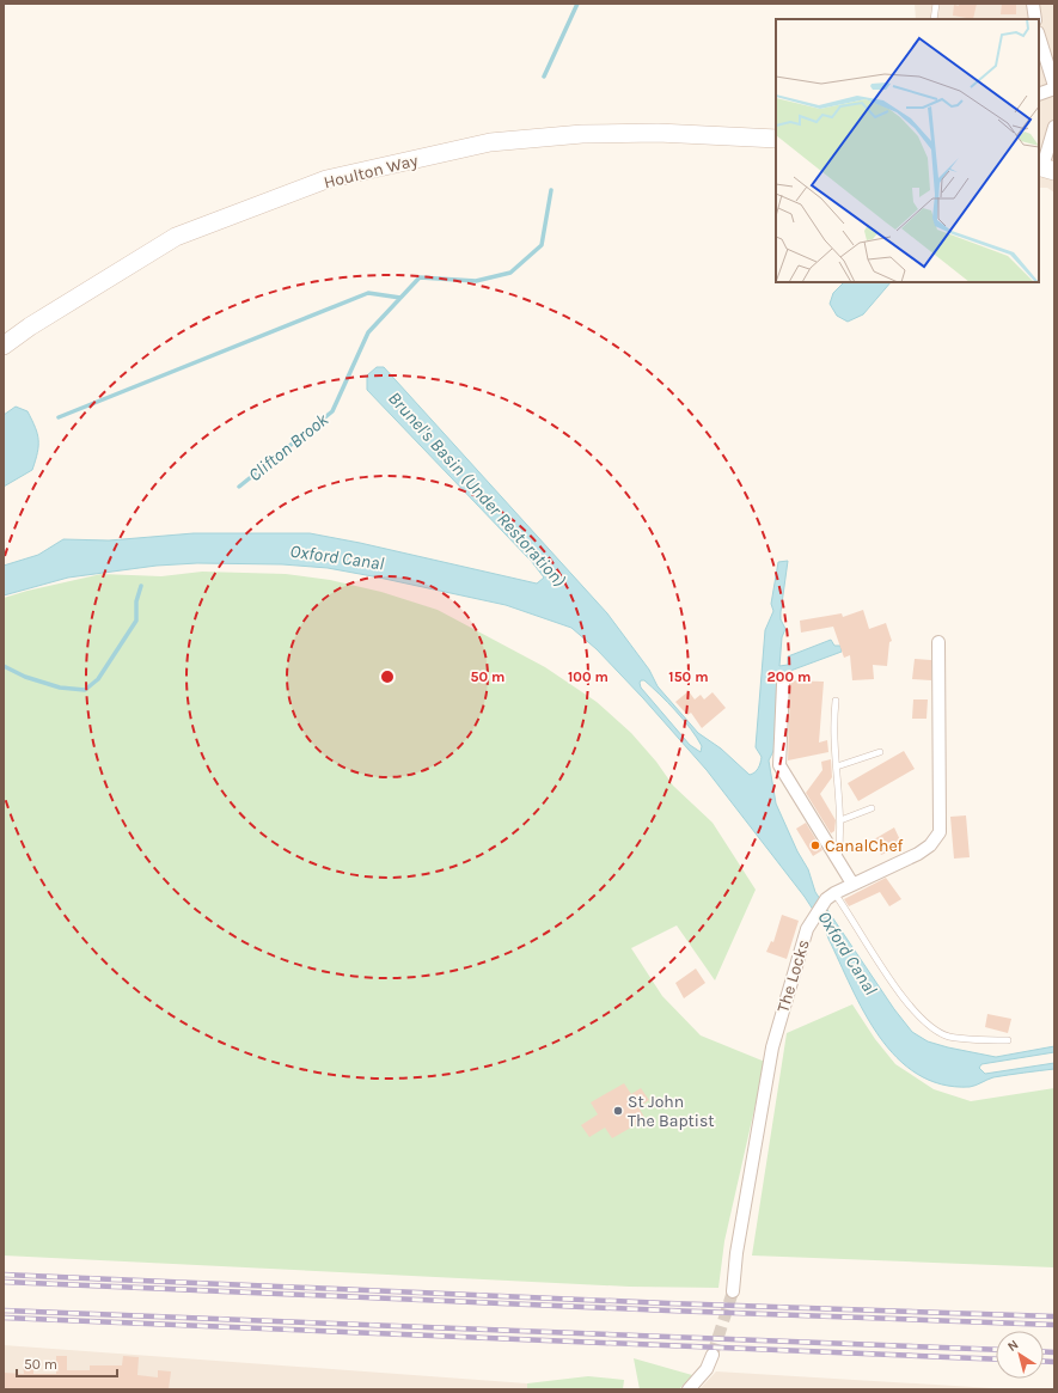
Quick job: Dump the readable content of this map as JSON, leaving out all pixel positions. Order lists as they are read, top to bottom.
{
  "streets": {
    "street": ["Houlton Way", "The Locks"]
  },
  "water": ["Clifton Brook", "Brunel's Basin (Under Restoration)", "Oxford Canal"],
  "places": ["CanalChef", "St John The Baptist"],
  "scale_bar": "50 m",
  "north": "top left",
  "rings": [
    "50 m",
    "100 m",
    "150 m",
    "200 m"
  ]
}
